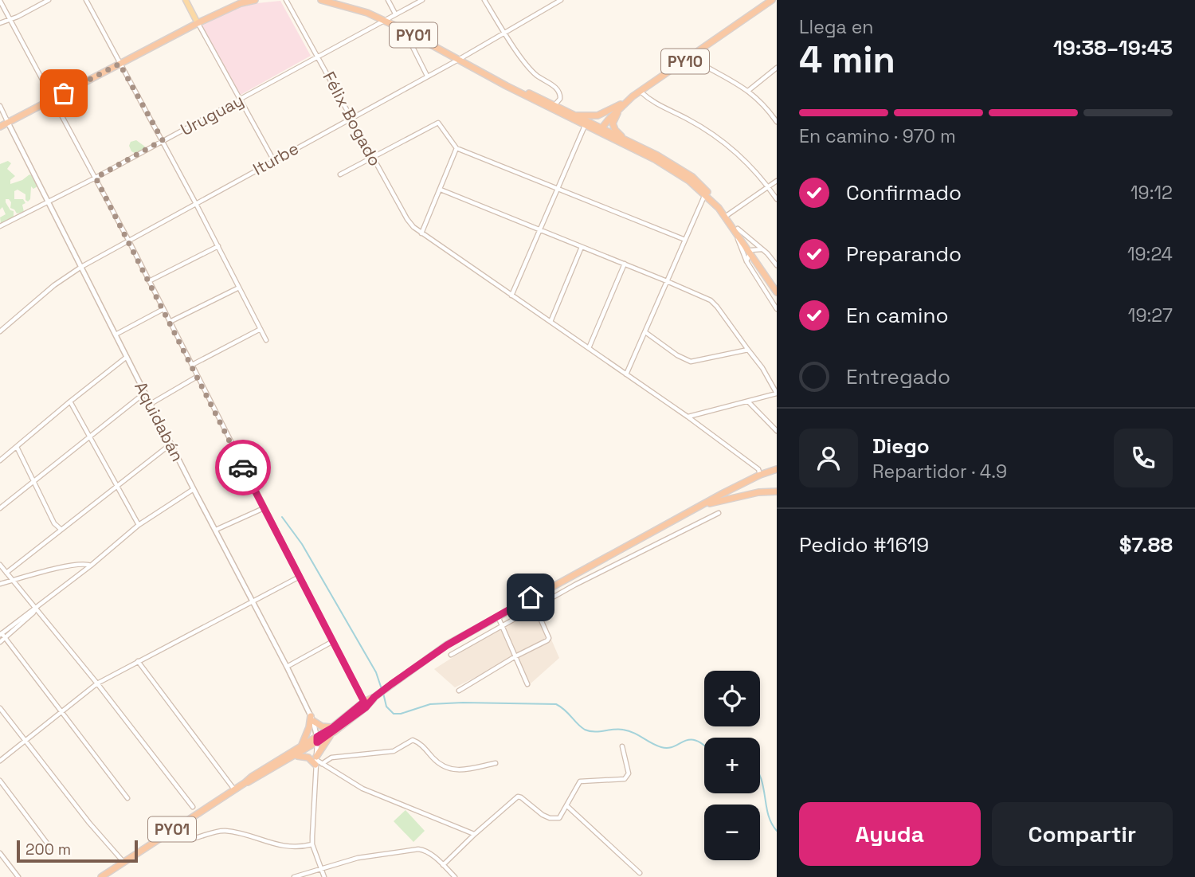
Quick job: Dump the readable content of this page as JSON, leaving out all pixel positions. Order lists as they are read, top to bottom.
{
  "streets": {
    "highway": ["PY01", "PY10"],
    "street": [
      "Uruguay",
      "Félix Bogado",
      "Iturbe",
      "Aquidabán"
    ]
  },
  "crossings": [
    ["PY01", "PY10"],
    ["PY01", "Uruguay"],
    ["PY01", "Félix Bogado"],
    ["PY01", "Iturbe"],
    ["PY01", "Aquidabán"],
    ["Uruguay", "Félix Bogado"],
    ["Uruguay", "Aquidabán"],
    ["Félix Bogado", "Iturbe"],
    ["Iturbe", "Aquidabán"]
  ],
  "scale_bar": "200 m",
  "page": {
    "heading": ["4 min", "Llega en", "19:38–19:43"],
    "panel": [
      "Diego",
      "Repartidor · 4.9",
      "Pedido #1619",
      "$7.88"
    ],
    "bar": "En camino · 970 m",
    "list": [
      ["Confirmado", "19:12"],
      ["Preparando", "19:24"],
      ["En camino", "19:27"],
      "Entregado"
    ],
    "map_buttons": ["+", "−"],
    "buttons": ["Ayuda", "Compartir"],
    "scale": "200 m"
  }
}
